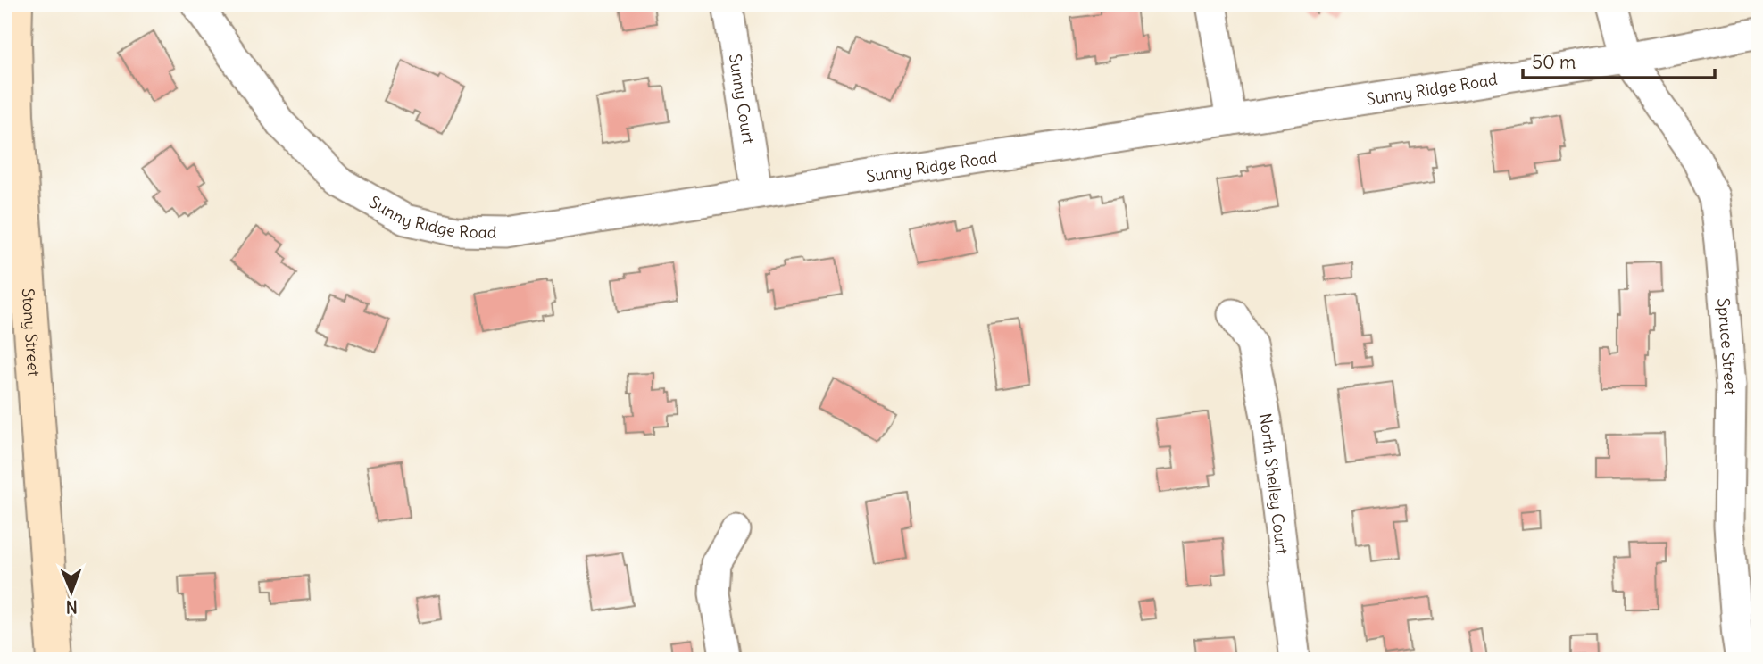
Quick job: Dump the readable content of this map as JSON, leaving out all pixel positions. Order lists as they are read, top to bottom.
{
  "streets": {
    "street": [
      "Sunny Ridge Road",
      "Sunny Court",
      "Stony Street",
      "Spruce Street",
      "North Shelley Court"
    ]
  },
  "crossings": [
    ["Sunny Ridge Road", "Sunny Court"],
    ["Sunny Ridge Road", "Spruce Street"]
  ],
  "scale_bar": "50 m",
  "north": "bottom"
}
